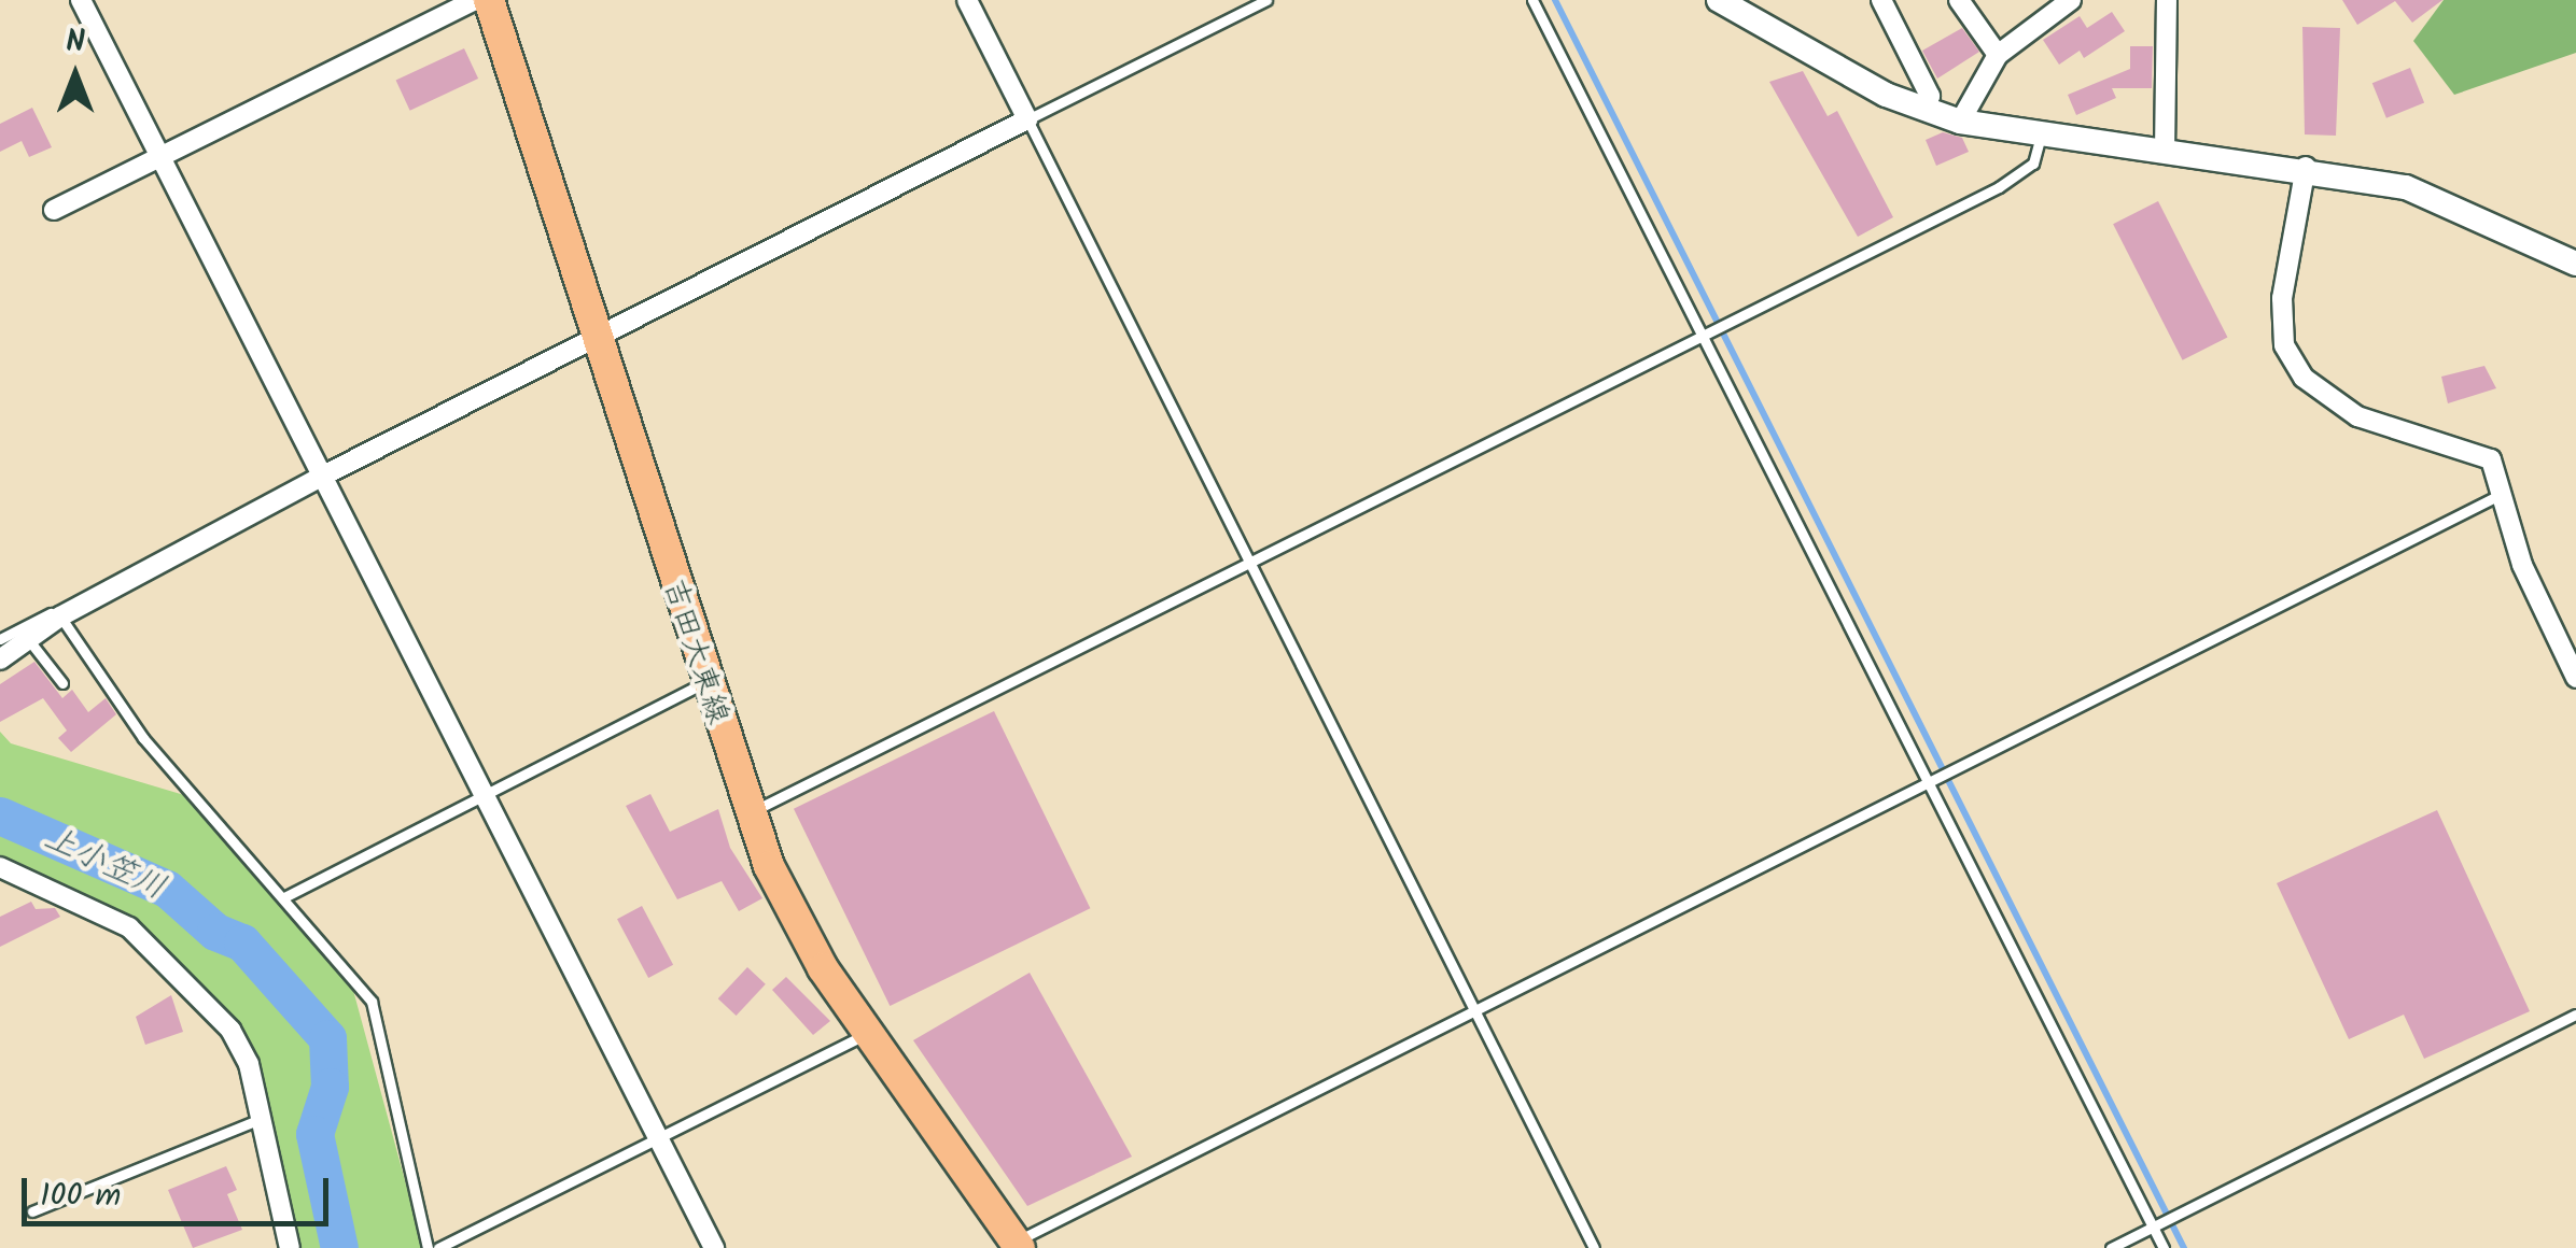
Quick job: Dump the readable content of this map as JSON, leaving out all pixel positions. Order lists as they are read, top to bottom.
{
  "streets": {
    "main road": ["吉田大東線"]
  },
  "water": ["上小笠川"],
  "scale_bar": "100 m",
  "north": "top"
}
